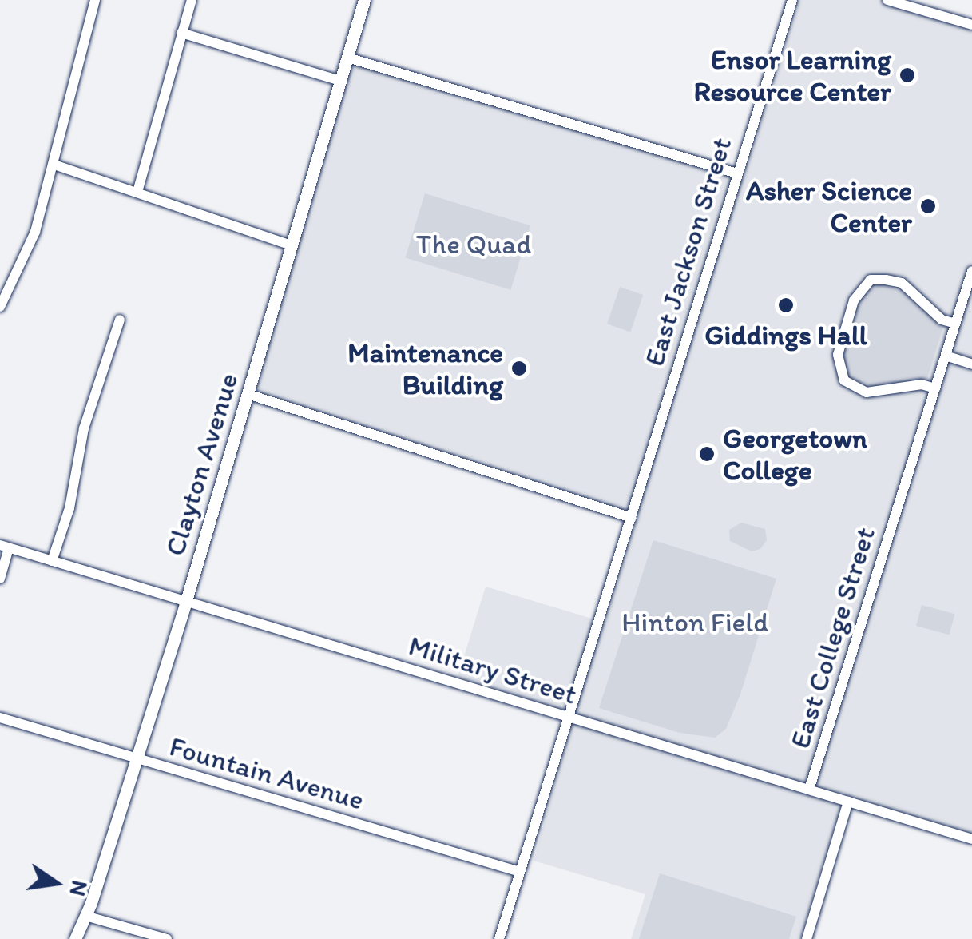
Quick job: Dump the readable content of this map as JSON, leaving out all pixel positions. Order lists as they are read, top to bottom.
{
  "streets": {
    "street": [
      "East Jackson Street",
      "Clayton Avenue",
      "East College Street",
      "Military Street",
      "Fountain Avenue"
    ]
  },
  "crossings": [
    ["East Jackson Street", "Military Street"],
    ["East Jackson Street", "Fountain Avenue"],
    ["Clayton Avenue", "Military Street"],
    ["Clayton Avenue", "Fountain Avenue"],
    ["East College Street", "Military Street"]
  ],
  "parks": ["The Quad", "Hinton Field"],
  "places": [
    "Ensor Learning Resource Center",
    "Asher Science Center",
    "Giddings Hall",
    "Maintenance Building",
    "Georgetown College"
  ],
  "north": "right"
}
